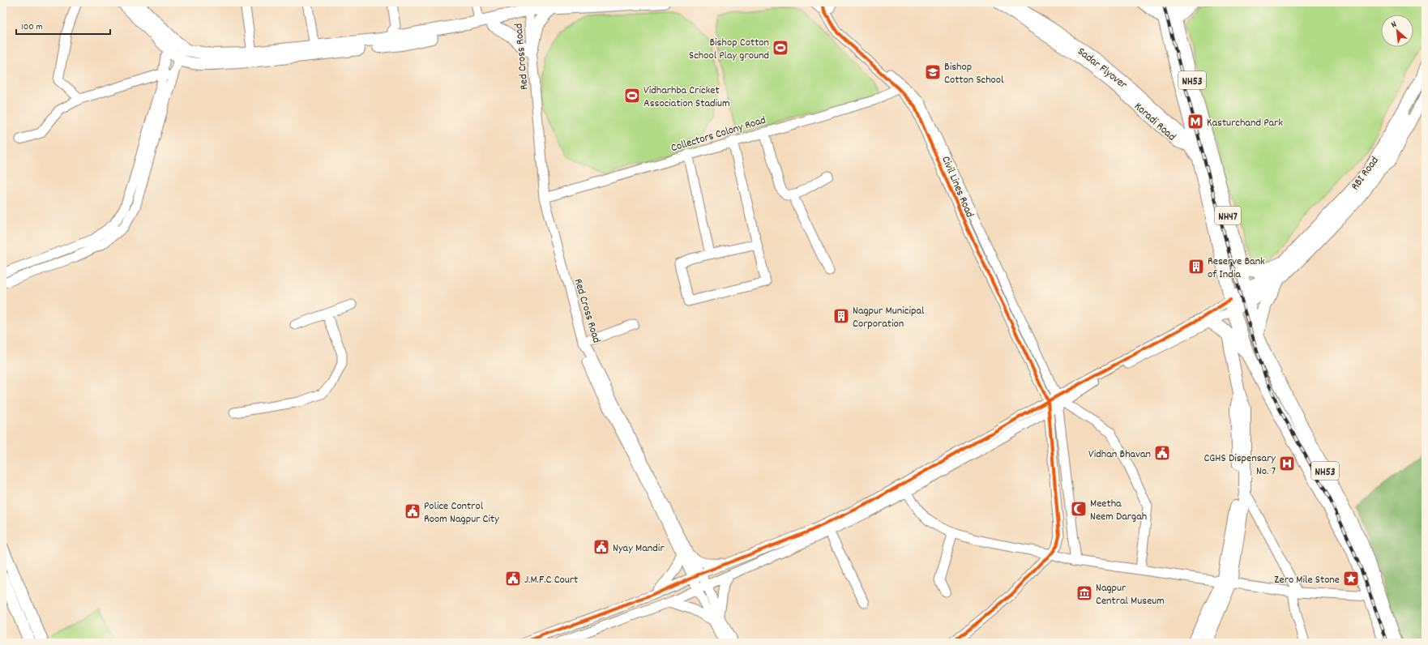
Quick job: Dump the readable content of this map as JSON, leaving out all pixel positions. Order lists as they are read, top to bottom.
{
  "streets": {
    "highway": ["Sadar Flyover", "NH53", "NH47"],
    "main road": ["Koradi Road", "RBI Road"],
    "street": ["Red Cross Road", "Collectors Colony Road", "Civil Lines Road"]
  },
  "crossings": [
    ["Red Cross Road", "Collectors Colony Road"],
    ["Sadar Flyover", "NH53"],
    ["Sadar Flyover", "Koradi Road"],
    ["Sadar Flyover", "NH47"],
    ["NH53", "Koradi Road"],
    ["NH53", "RBI Road"],
    ["NH53", "NH47"],
    ["Koradi Road", "NH47"],
    ["Collectors Colony Road", "Civil Lines Road"],
    ["RBI Road", "NH47"]
  ],
  "places": {
    "sports": ["Bishop Cotton School Play ground", "Vidharhba Cricket Association Stadium"],
    "school or university": ["Bishop Cotton School"],
    "metro station": ["Kasturchand Park"],
    "building": ["Reserve Bank of India", "Nagpur Municipal Corporation"],
    "public building": [
      "Vidhan Bhavan",
      "Police Control Room Nagpur City",
      "Nyay Mandir",
      "J.M.F.C Court"
    ],
    "hospital": ["CGHS Dispensary No. 7"],
    "mosque": ["Meetha Neem Dargah"],
    "place": ["Zero Mile Stone"],
    "museum": ["Nagpur Central Museum"]
  },
  "scale_bar": "100 m",
  "north": "top left"
}
